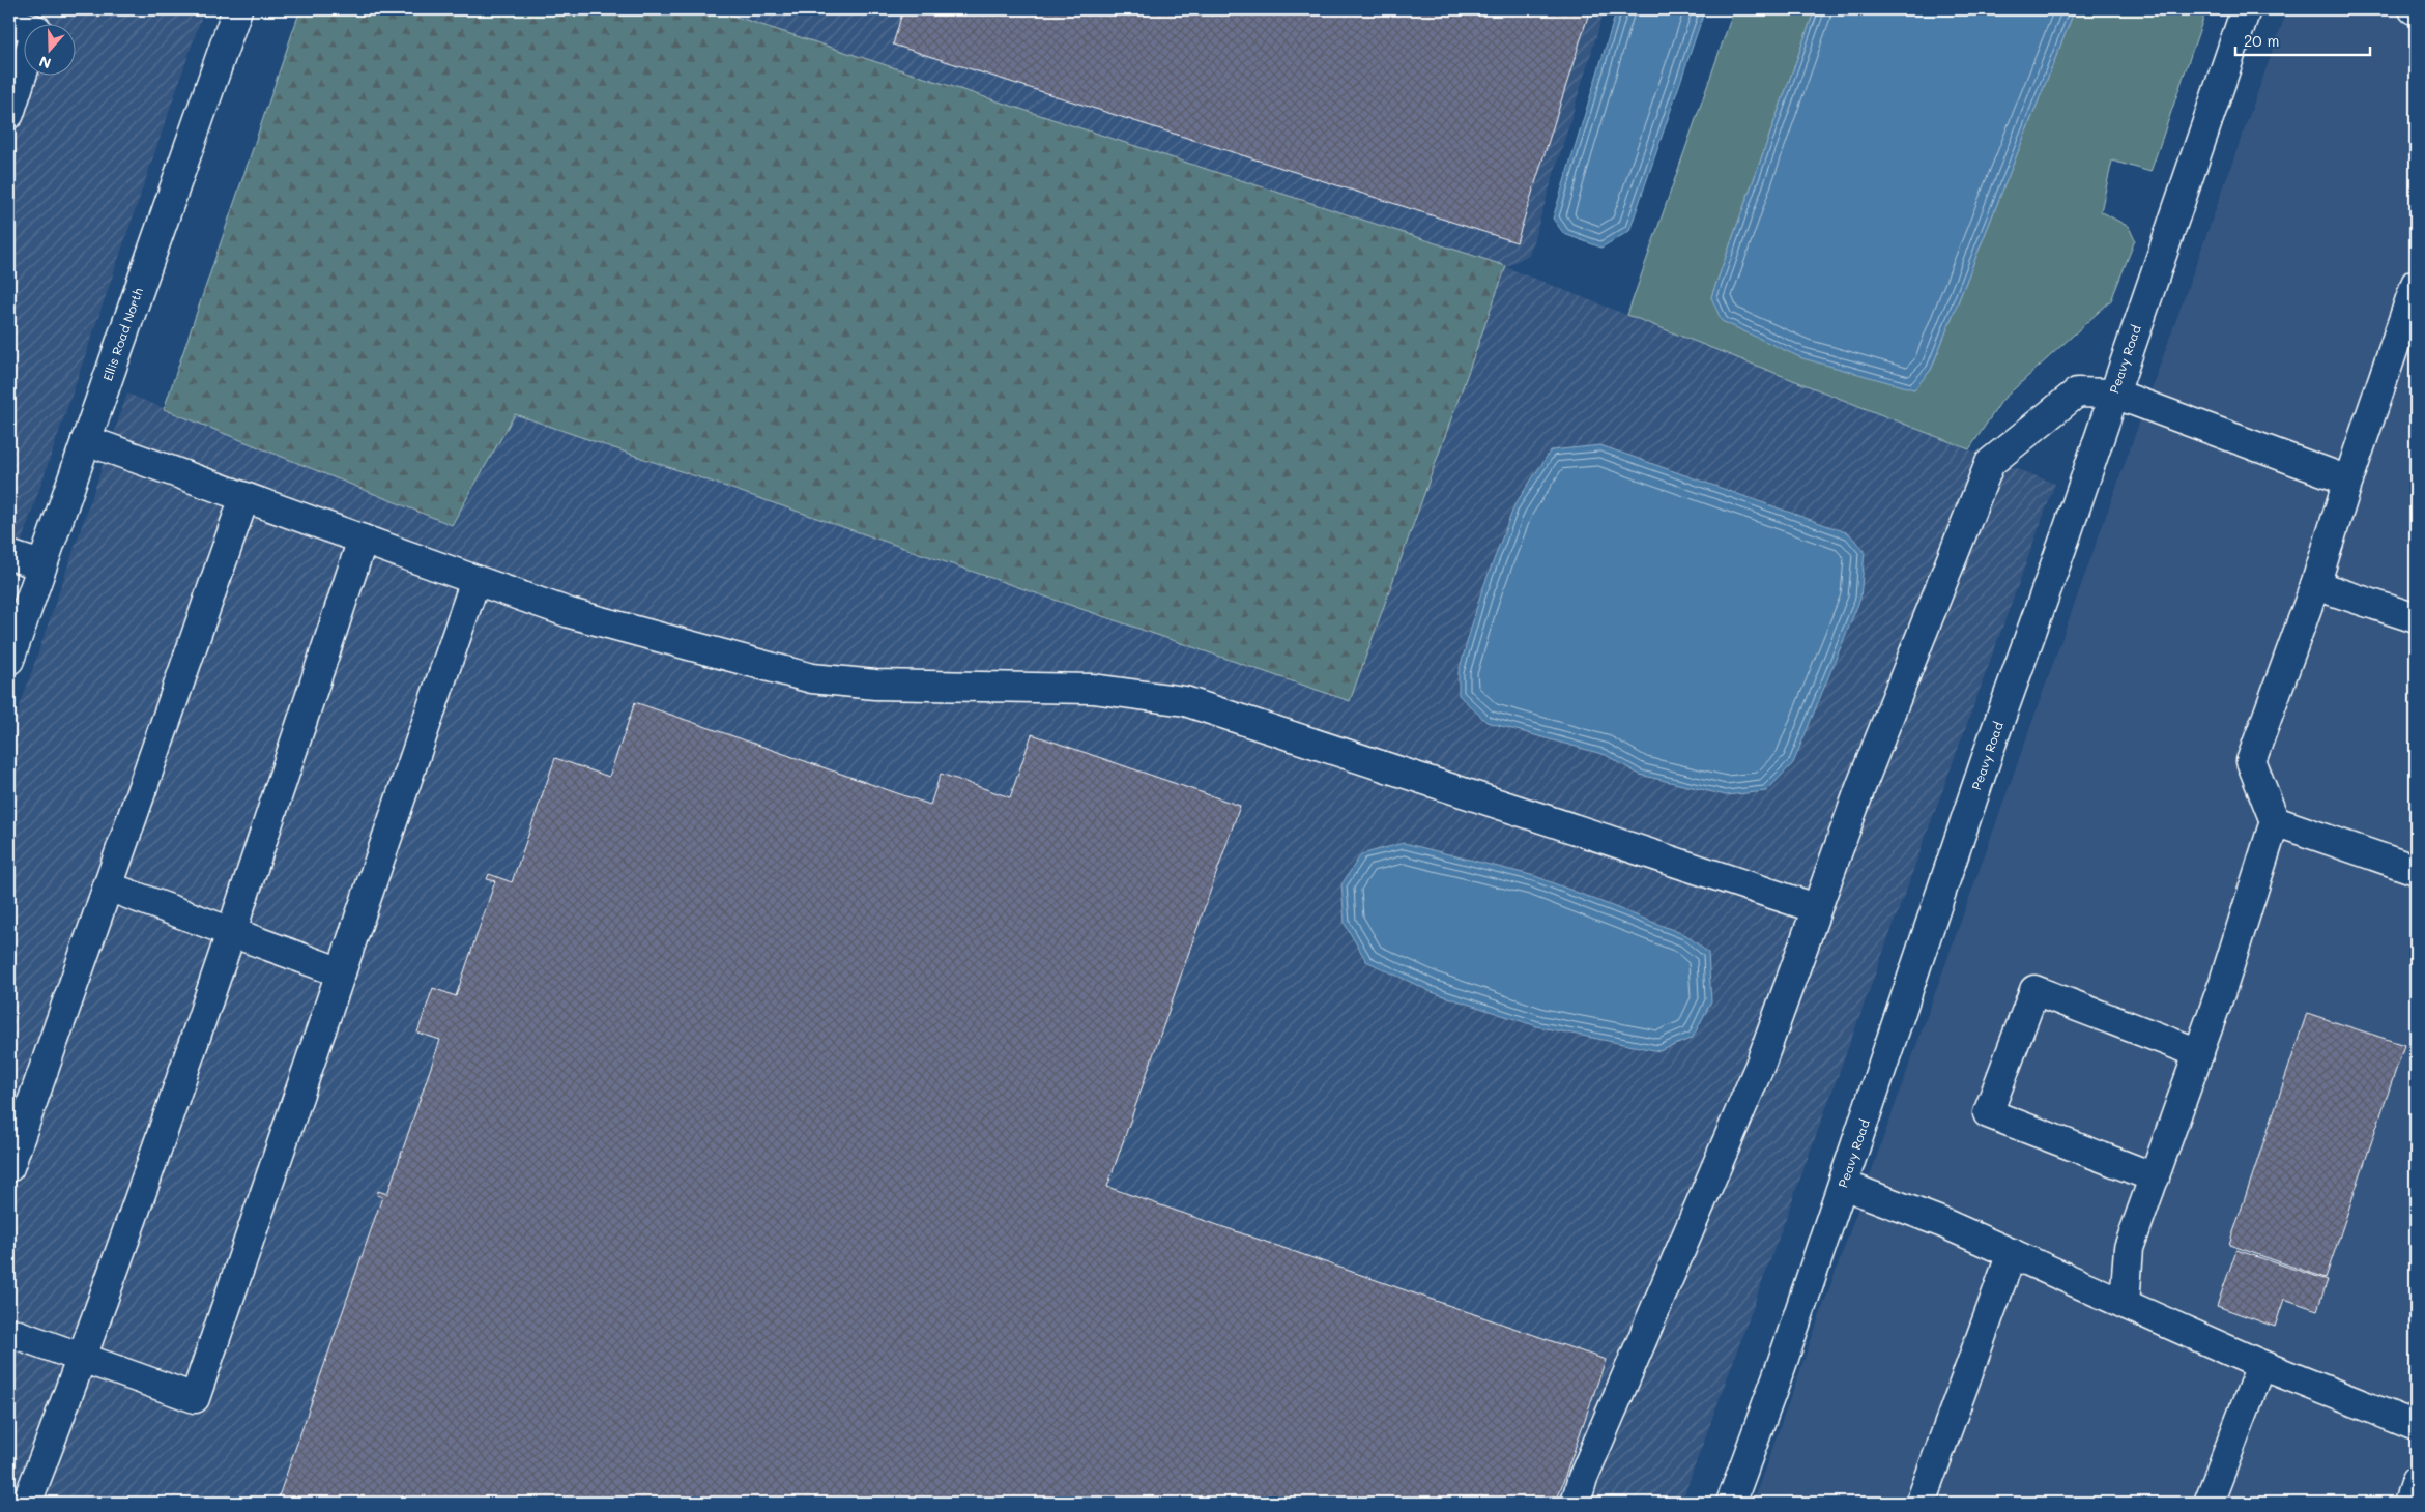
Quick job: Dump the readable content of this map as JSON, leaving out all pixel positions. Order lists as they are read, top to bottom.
{
  "streets": {
    "street": ["Ellis Road North", "Peavy Road"]
  },
  "scale_bar": "20 m",
  "north": "bottom"
}
